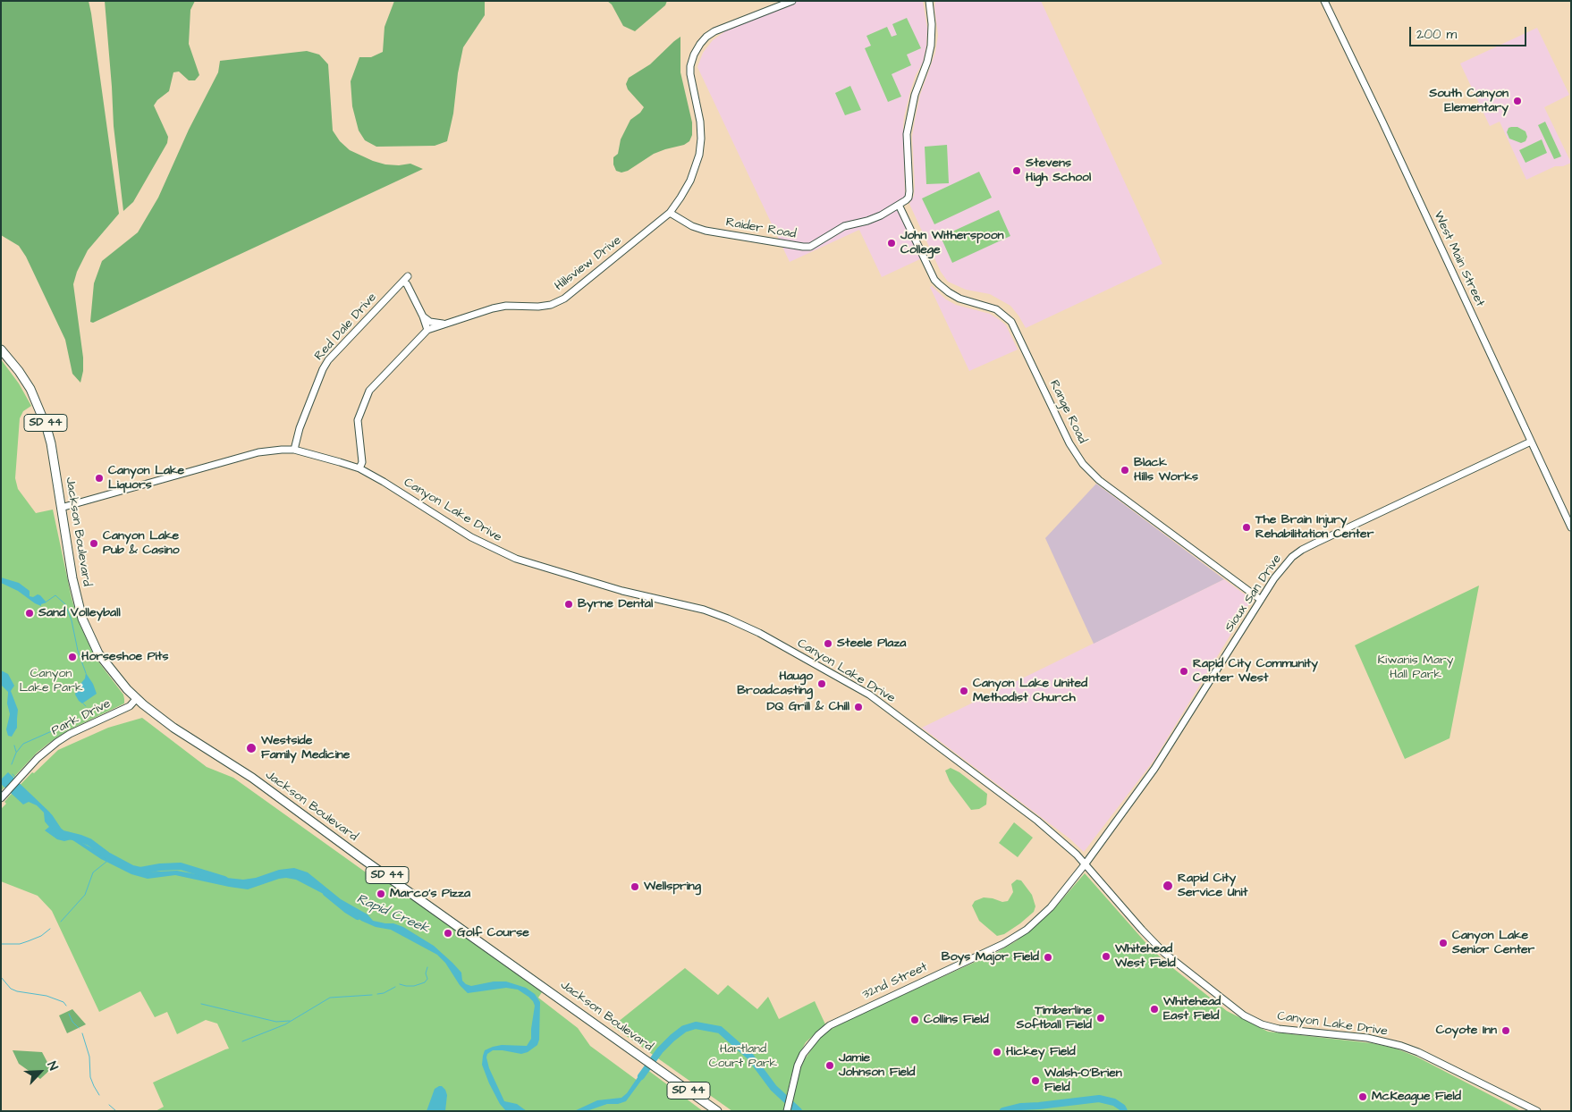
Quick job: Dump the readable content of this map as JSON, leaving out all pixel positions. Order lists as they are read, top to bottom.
{
  "streets": {
    "main road": ["SD 44", "Jackson Boulevard"],
    "street": [
      "Raider Road",
      "West Main Street",
      "Hillsview Drive",
      "Red Dale Drive",
      "Range Road",
      "Canyon Lake Drive",
      "Sioux San Drive",
      "Park Drive",
      "32nd Street"
    ]
  },
  "crossings": [
    ["Raider Road", "Hillsview Drive"],
    ["Raider Road", "Range Road"],
    ["West Main Street", "Sioux San Drive"],
    ["Hillsview Drive", "Canyon Lake Drive"],
    ["Red Dale Drive", "Canyon Lake Drive"],
    ["Range Road", "Sioux San Drive"],
    ["Canyon Lake Drive", "Jackson Boulevard"],
    ["Canyon Lake Drive", "Sioux San Drive"],
    ["Canyon Lake Drive", "32nd Street"],
    ["Jackson Boulevard", "Park Drive"],
    ["Sioux San Drive", "32nd Street"]
  ],
  "water": ["Rapid Creek"],
  "parks": ["Kiwanis Mary Hall Park", "Canyon Lake Park", "Hartland Court Park"],
  "places": [
    "South Canyon Elementary",
    "Stevens High School",
    "John Witherspoon College",
    "Black Hills Works",
    "Canyon Lake Liquors",
    "The Brain Injury Rehabilitation Center",
    "Canyon Lake Pub & Casino",
    "Byrne Dental",
    "Sand Volleyball",
    "Steele Plaza",
    "Horseshoe Pits",
    "Rapid City Community Center West",
    "Haugo Broadcasting",
    "Canyon Lake United Methodist Church",
    "DQ Grill & Chill",
    "Westside Family Medicine",
    "Rapid City Service Unit",
    "Wellspring",
    "Marco's Pizza",
    "Golf Course",
    "Canyon Lake Senior Center",
    "Whitehead West Field",
    "Boys Major Field",
    "Whitehead East Field",
    "Timberline Softball Field",
    "Collins Field",
    "Coyote Inn",
    "Hickey Field",
    "Jamie Johnson Field",
    "Walsh-O'Brien Field",
    "McKeague Field"
  ],
  "scale_bar": "200 m",
  "north": "top right"
}
